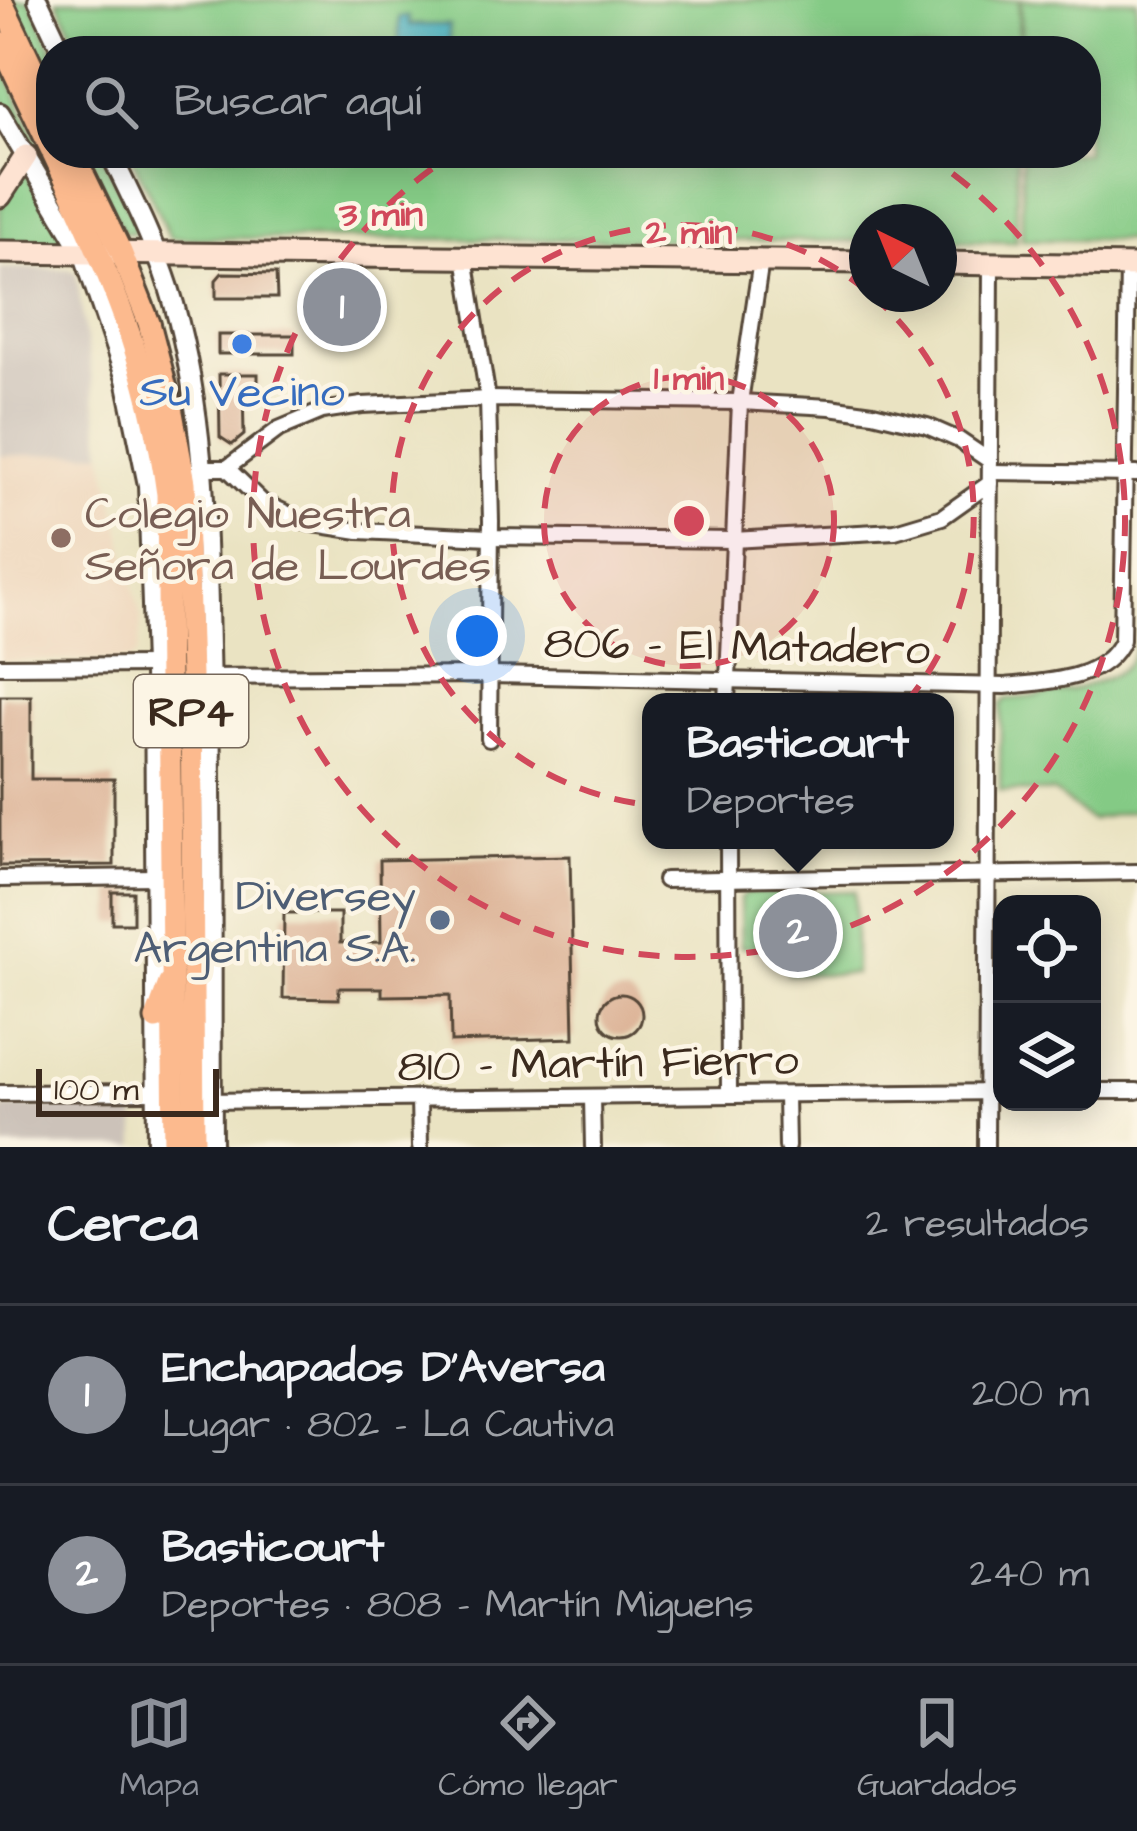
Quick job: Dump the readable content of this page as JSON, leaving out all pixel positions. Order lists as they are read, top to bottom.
{
  "streets": {
    "main road": ["RP4"],
    "street": ["806 - El Matadero", "810 - Martín Fierro"]
  },
  "crossings": [
    ["806 - El Matadero", "RP4"],
    ["RP4", "810 - Martín Fierro"]
  ],
  "places": ["Su Vecino", "Colegio Nuestra Señora de Lourdes", "Diversey Argentina S.A."],
  "scale_bar": "100 m",
  "north": "top left",
  "page": {
    "search": "Buscar aquí",
    "pins": ["1", "2"],
    "popup": ["Basticourt", "Deportes"],
    "scale": "100 m",
    "heading": ["Cerca", "2 resultados"],
    "list": [
      {
        "mark": "1",
        "name": "Enchapados D'Aversa",
        "note": "Lugar · 802 - La Cautiva",
        "value": "200 m"
      },
      {
        "mark": "2",
        "name": "Basticourt",
        "note": "Deportes · 808 - Martín Miguens",
        "value": "240 m"
      }
    ],
    "nav": ["Mapa", "Cómo llegar", "Guardados"]
  },
  "rings": ["3 min", "2 min", "1 min"]
}
